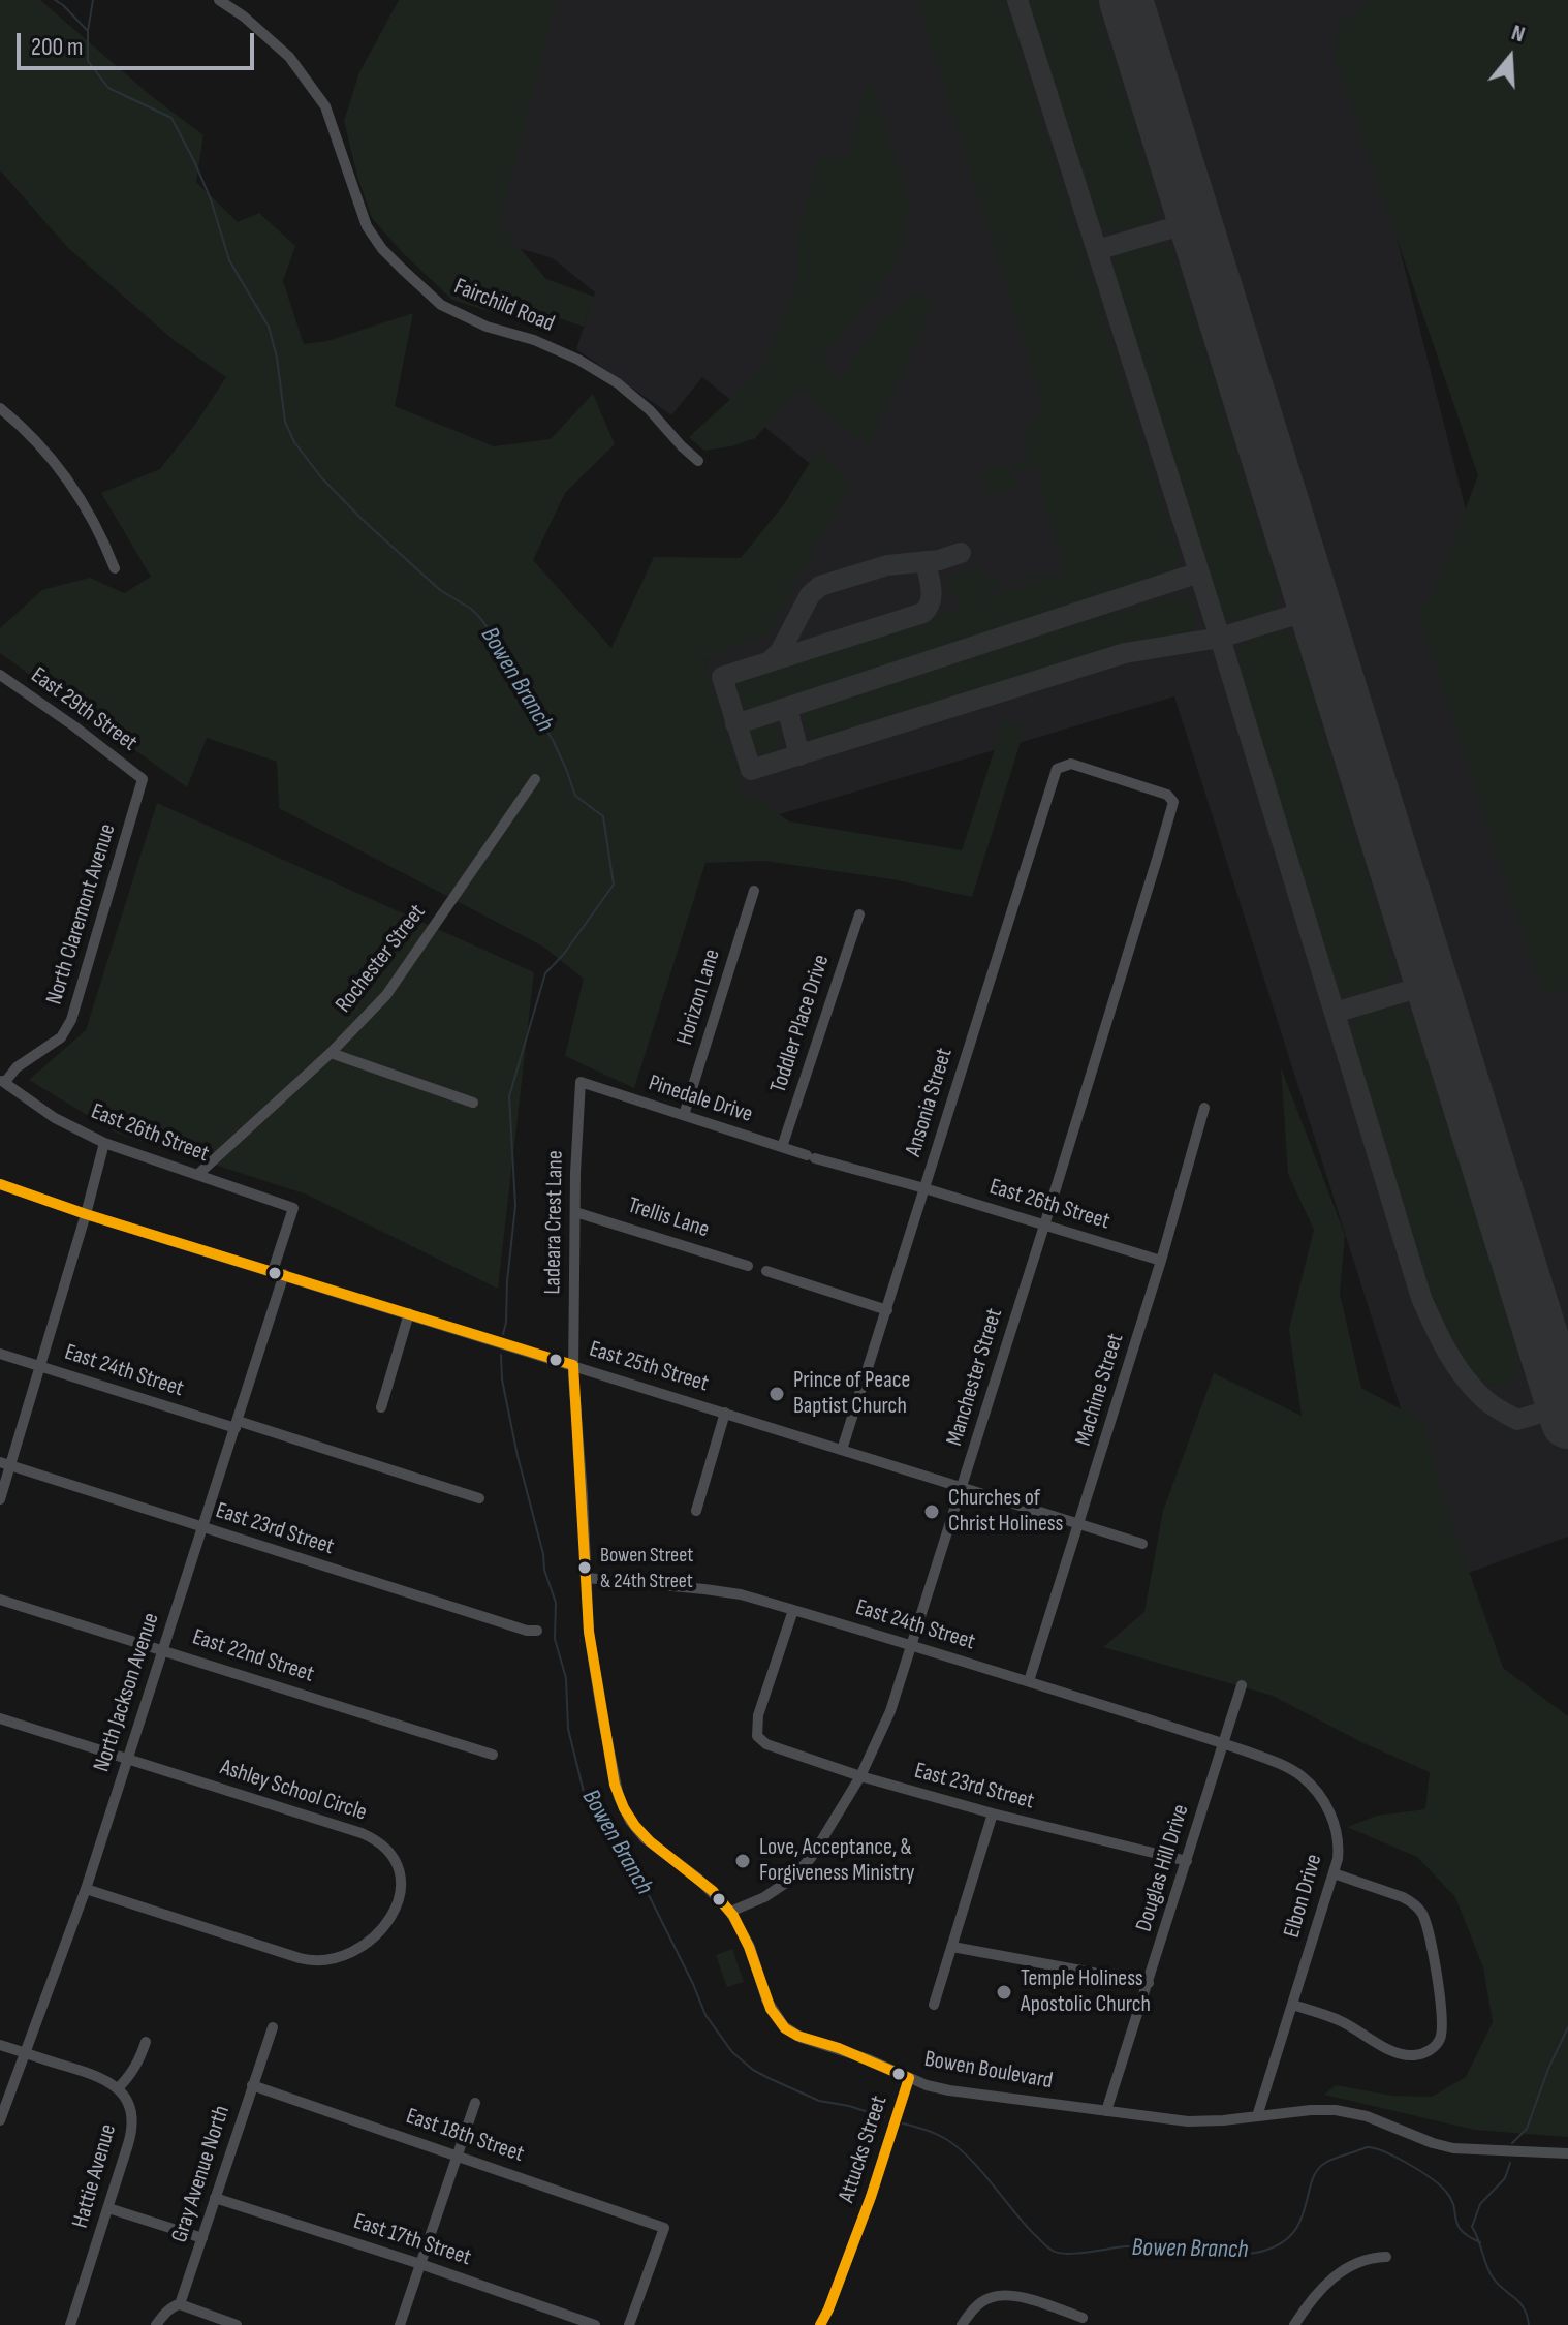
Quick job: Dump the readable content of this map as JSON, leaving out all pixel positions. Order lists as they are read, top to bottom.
{
  "streets": {
    "street": [
      "Fairchild Road",
      "East 29th Street",
      "North Claremont Avenue",
      "Rochester Street",
      "Horizon Lane",
      "Toddler Place Drive",
      "Pinedale Drive",
      "Ansonia Street",
      "East 26th Street",
      "Trellis Lane",
      "Ladeara Crest Lane",
      "East 25th Street",
      "East 24th Street",
      "Manchester Street",
      "Machine Street",
      "East 23rd Street",
      "East 22nd Street",
      "North Jackson Avenue",
      "Ashley School Circle",
      "Douglas Hill Drive",
      "Elbon Drive",
      "Bowen Boulevard",
      "East 18th Street",
      "Attucks Street",
      "Gray Avenue North",
      "Hattie Avenue",
      "East 17th Street"
    ]
  },
  "crossings": [
    ["East 29th Street", "North Claremont Avenue"],
    ["North Claremont Avenue", "East 26th Street"],
    ["Rochester Street", "East 26th Street"],
    ["Horizon Lane", "Pinedale Drive"],
    ["Toddler Place Drive", "Pinedale Drive"],
    ["Pinedale Drive", "Ansonia Street"],
    ["Pinedale Drive", "East 26th Street"],
    ["Pinedale Drive", "Ladeara Crest Lane"],
    ["Ansonia Street", "East 26th Street"],
    ["Ansonia Street", "East 25th Street"],
    ["Ansonia Street", "Manchester Street"],
    ["East 26th Street", "Manchester Street"],
    ["East 26th Street", "Machine Street"],
    ["East 26th Street", "North Jackson Avenue"],
    ["Trellis Lane", "Ladeara Crest Lane"],
    ["Ladeara Crest Lane", "East 25th Street"],
    ["Ladeara Crest Lane", "Bowen Boulevard"],
    ["East 25th Street", "Manchester Street"],
    ["East 25th Street", "Machine Street"],
    ["East 25th Street", "North Jackson Avenue"],
    ["East 25th Street", "Bowen Boulevard"],
    ["East 24th Street", "Manchester Street"],
    ["East 24th Street", "Machine Street"],
    ["East 24th Street", "East 23rd Street"],
    ["East 24th Street", "North Jackson Avenue"],
    ["East 24th Street", "Douglas Hill Drive"],
    ["East 24th Street", "Elbon Drive"],
    ["East 24th Street", "Bowen Boulevard"],
    ["Manchester Street", "East 23rd Street"],
    ["Manchester Street", "Bowen Boulevard"],
    ["East 23rd Street", "North Jackson Avenue"],
    ["East 23rd Street", "Douglas Hill Drive"],
    ["East 22nd Street", "North Jackson Avenue"],
    ["North Jackson Avenue", "Ashley School Circle"],
    ["Douglas Hill Drive", "Elbon Drive"],
    ["Douglas Hill Drive", "Bowen Boulevard"],
    ["Elbon Drive", "Bowen Boulevard"],
    ["Bowen Boulevard", "Attucks Street"],
    ["East 18th Street", "Gray Avenue North"],
    ["Gray Avenue North", "East 17th Street"]
  ],
  "water": ["Bowen Branch"],
  "places": [
    "Prince of Peace Baptist Church",
    "Churches of Christ Holiness",
    "Bowen Street & 24th Street",
    "Love, Acceptance, & Forgiveness Ministry",
    "Temple Holiness Apostolic Church"
  ],
  "scale_bar": "200 m",
  "north": "top"
}
